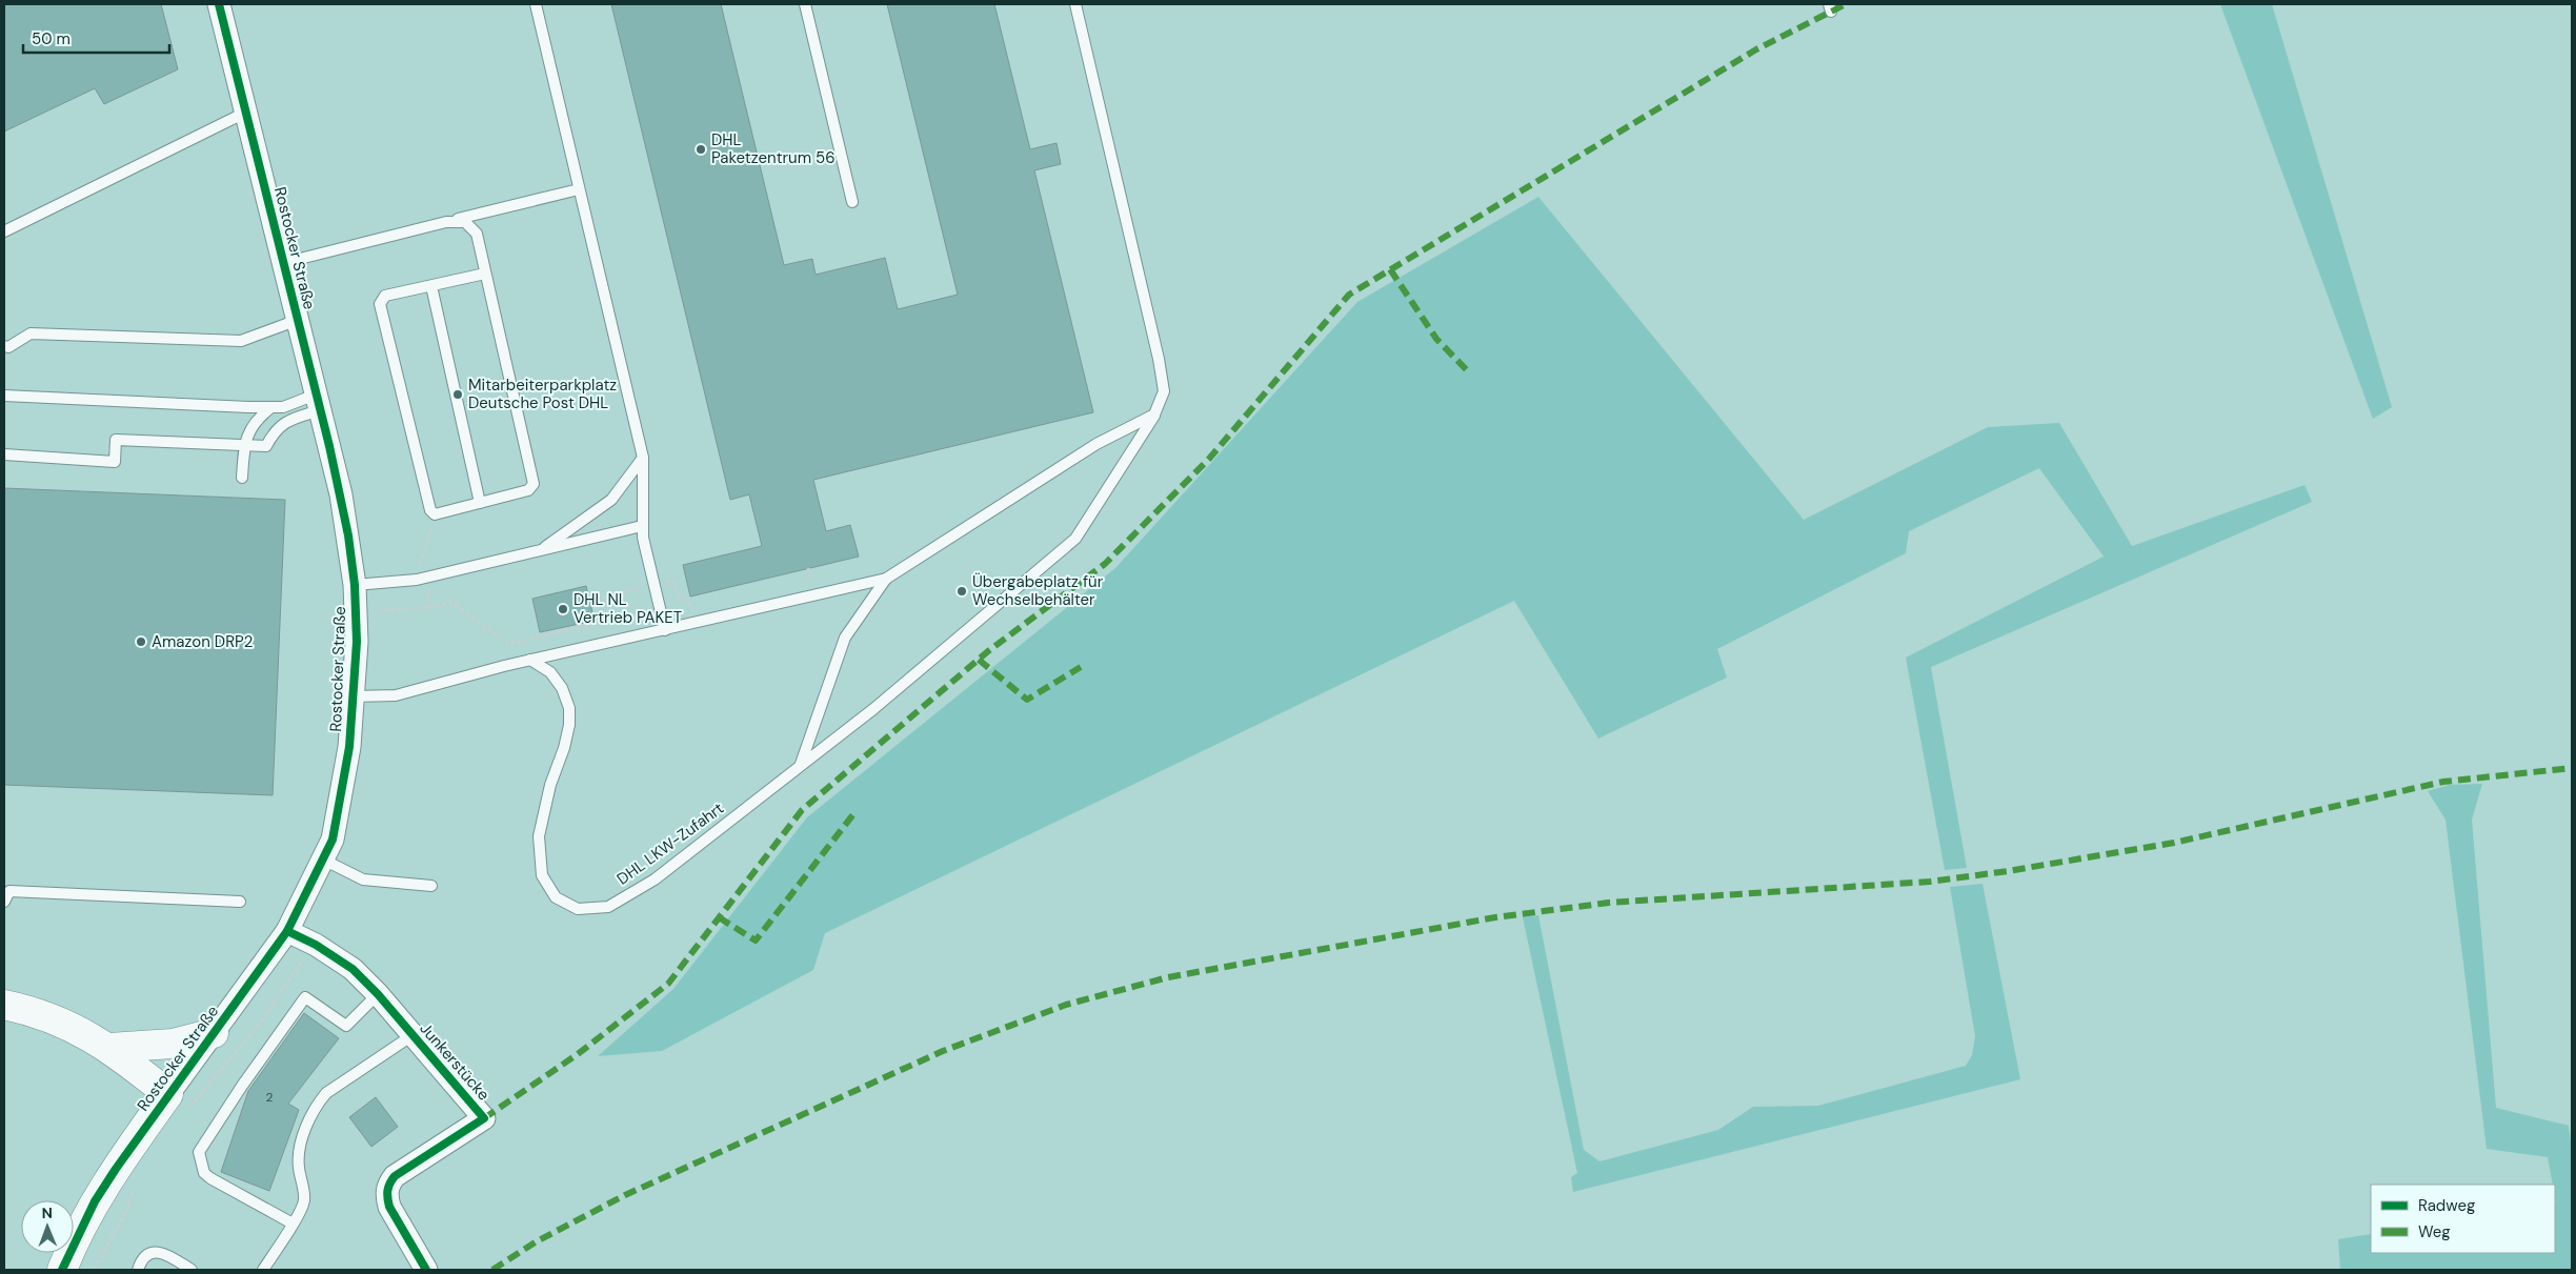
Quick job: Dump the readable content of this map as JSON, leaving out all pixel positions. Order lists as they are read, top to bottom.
{
  "streets": {
    "street": ["Rostocker Straße", "Junkerstücke"],
    "lane": ["DHL LKW-Zufahrt"]
  },
  "crossings": [
    ["Rostocker Straße", "Junkerstücke"]
  ],
  "places": [
    "DHL Paketzentrum 56",
    "Mitarbeiterparkplatz Deutsche Post DHL",
    "Übergabeplatz für Wechselbehälter",
    "DHL NL Vertrieb PAKET",
    "Amazon DRP2"
  ],
  "house_numbers": ["2"],
  "legend": ["Radweg", "Weg"],
  "scale_bar": "50 m",
  "north": "top"
}
